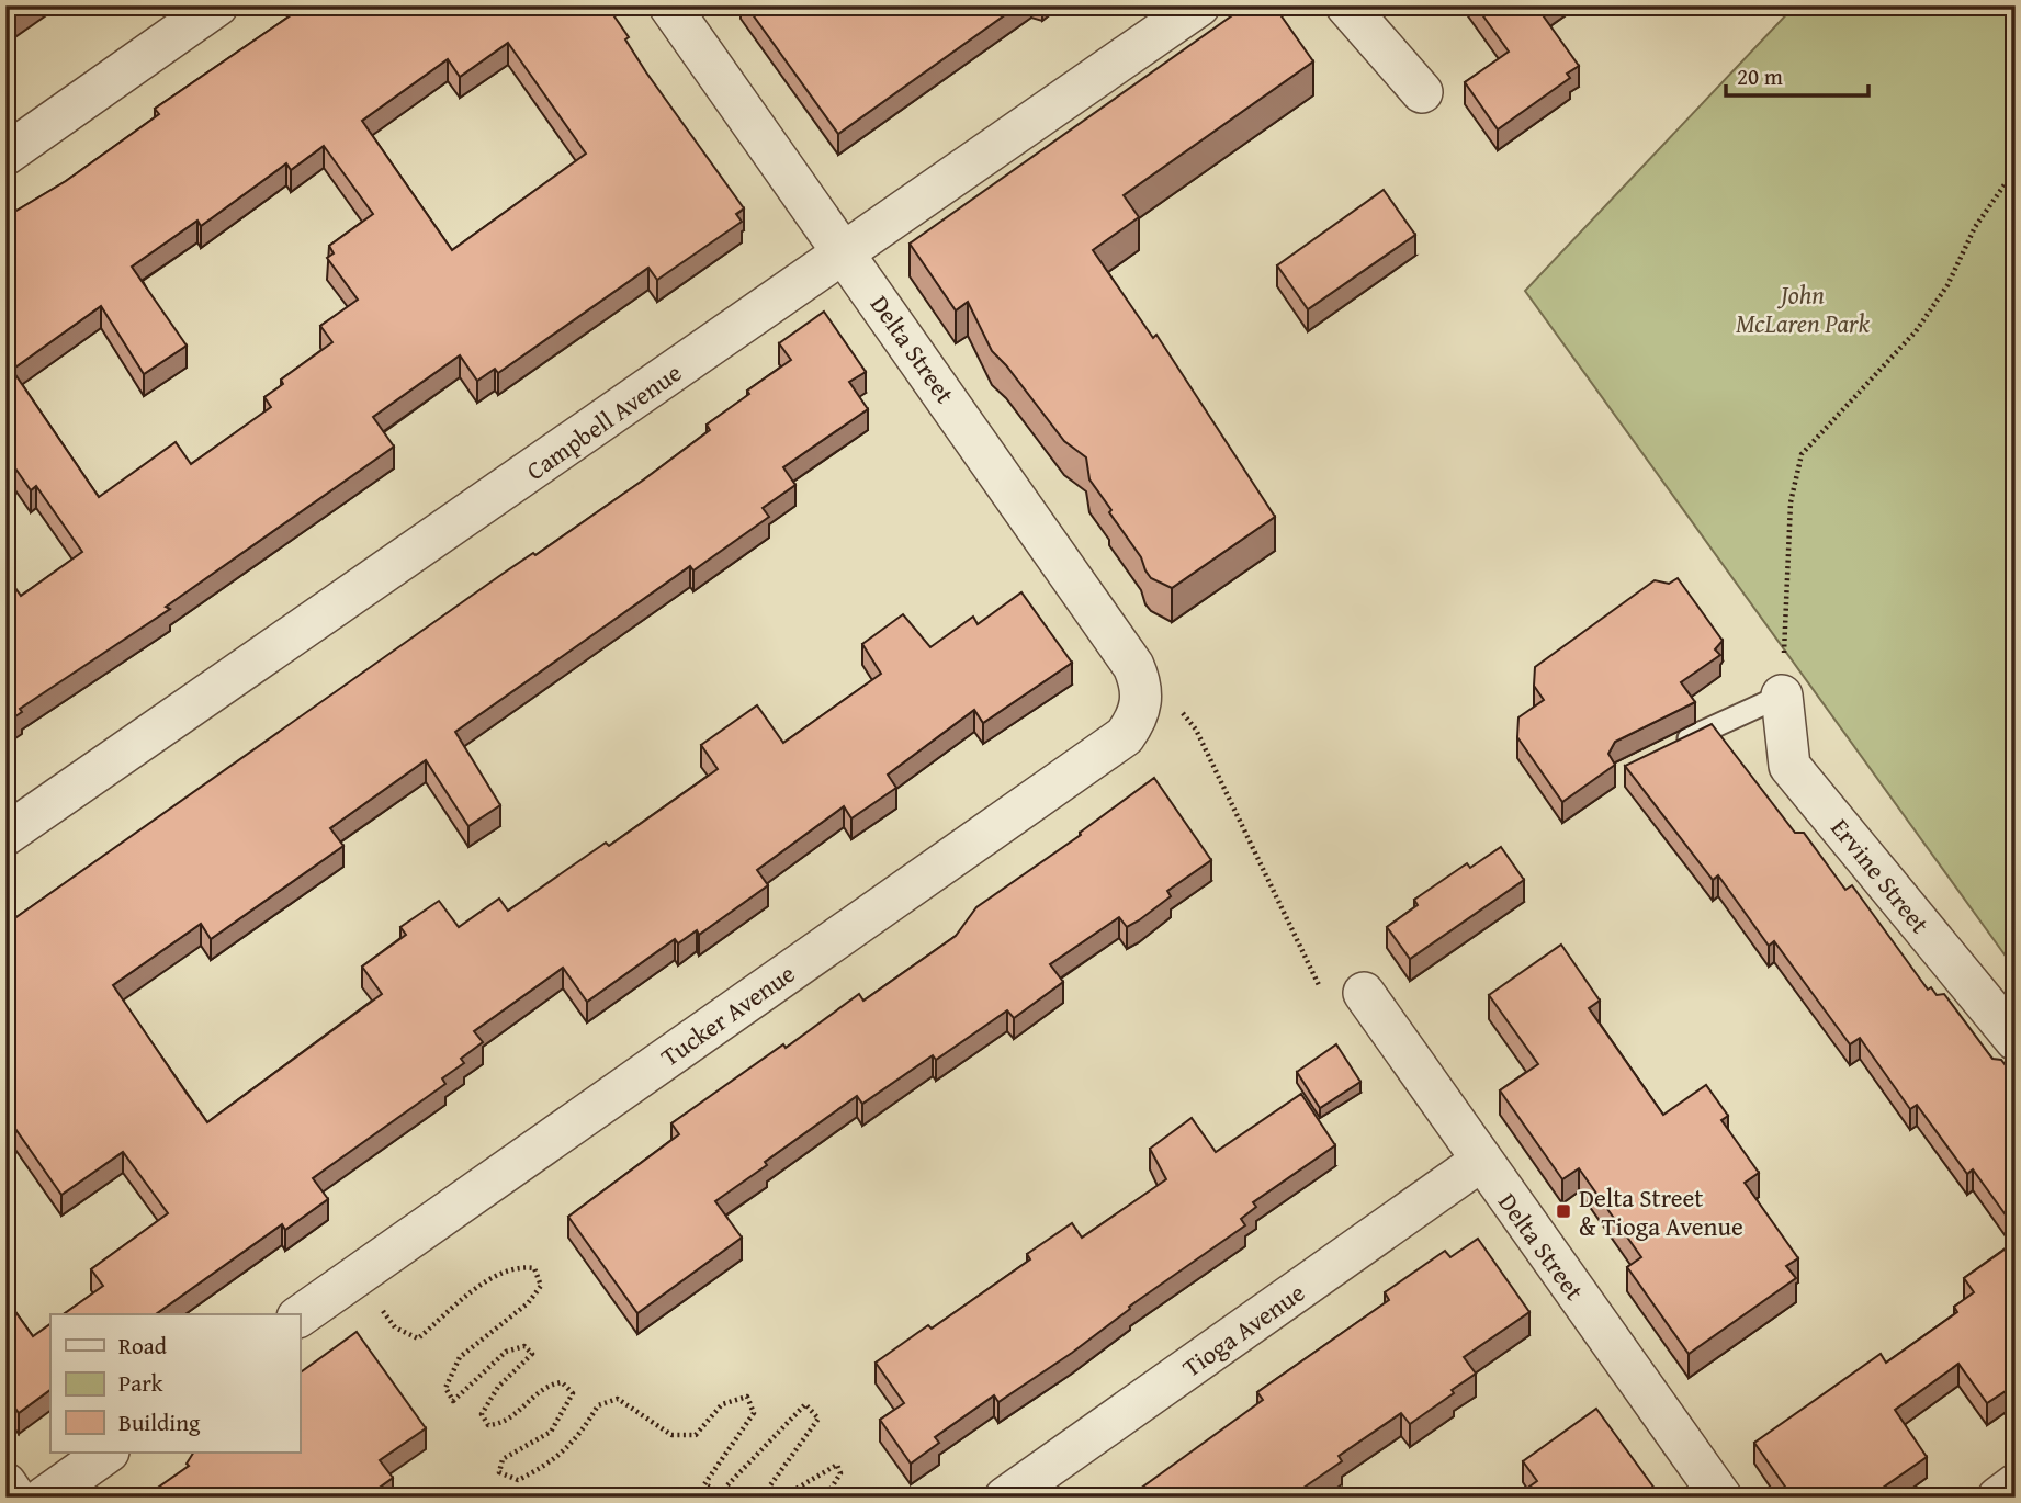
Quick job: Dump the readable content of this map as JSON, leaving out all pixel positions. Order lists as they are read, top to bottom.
{
  "streets": {
    "street": [
      "Delta Street",
      "Campbell Avenue",
      "Ervine Street",
      "Tucker Avenue",
      "Tioga Avenue"
    ]
  },
  "crossings": [
    ["Delta Street", "Campbell Avenue"],
    ["Delta Street", "Tucker Avenue"],
    ["Delta Street", "Tioga Avenue"]
  ],
  "parks": ["John McLaren Park"],
  "places": {
    "transit": ["Delta Street & Tioga Avenue"]
  },
  "legend": ["Road", "Park", "Building"],
  "scale_bar": "20 m"
}
